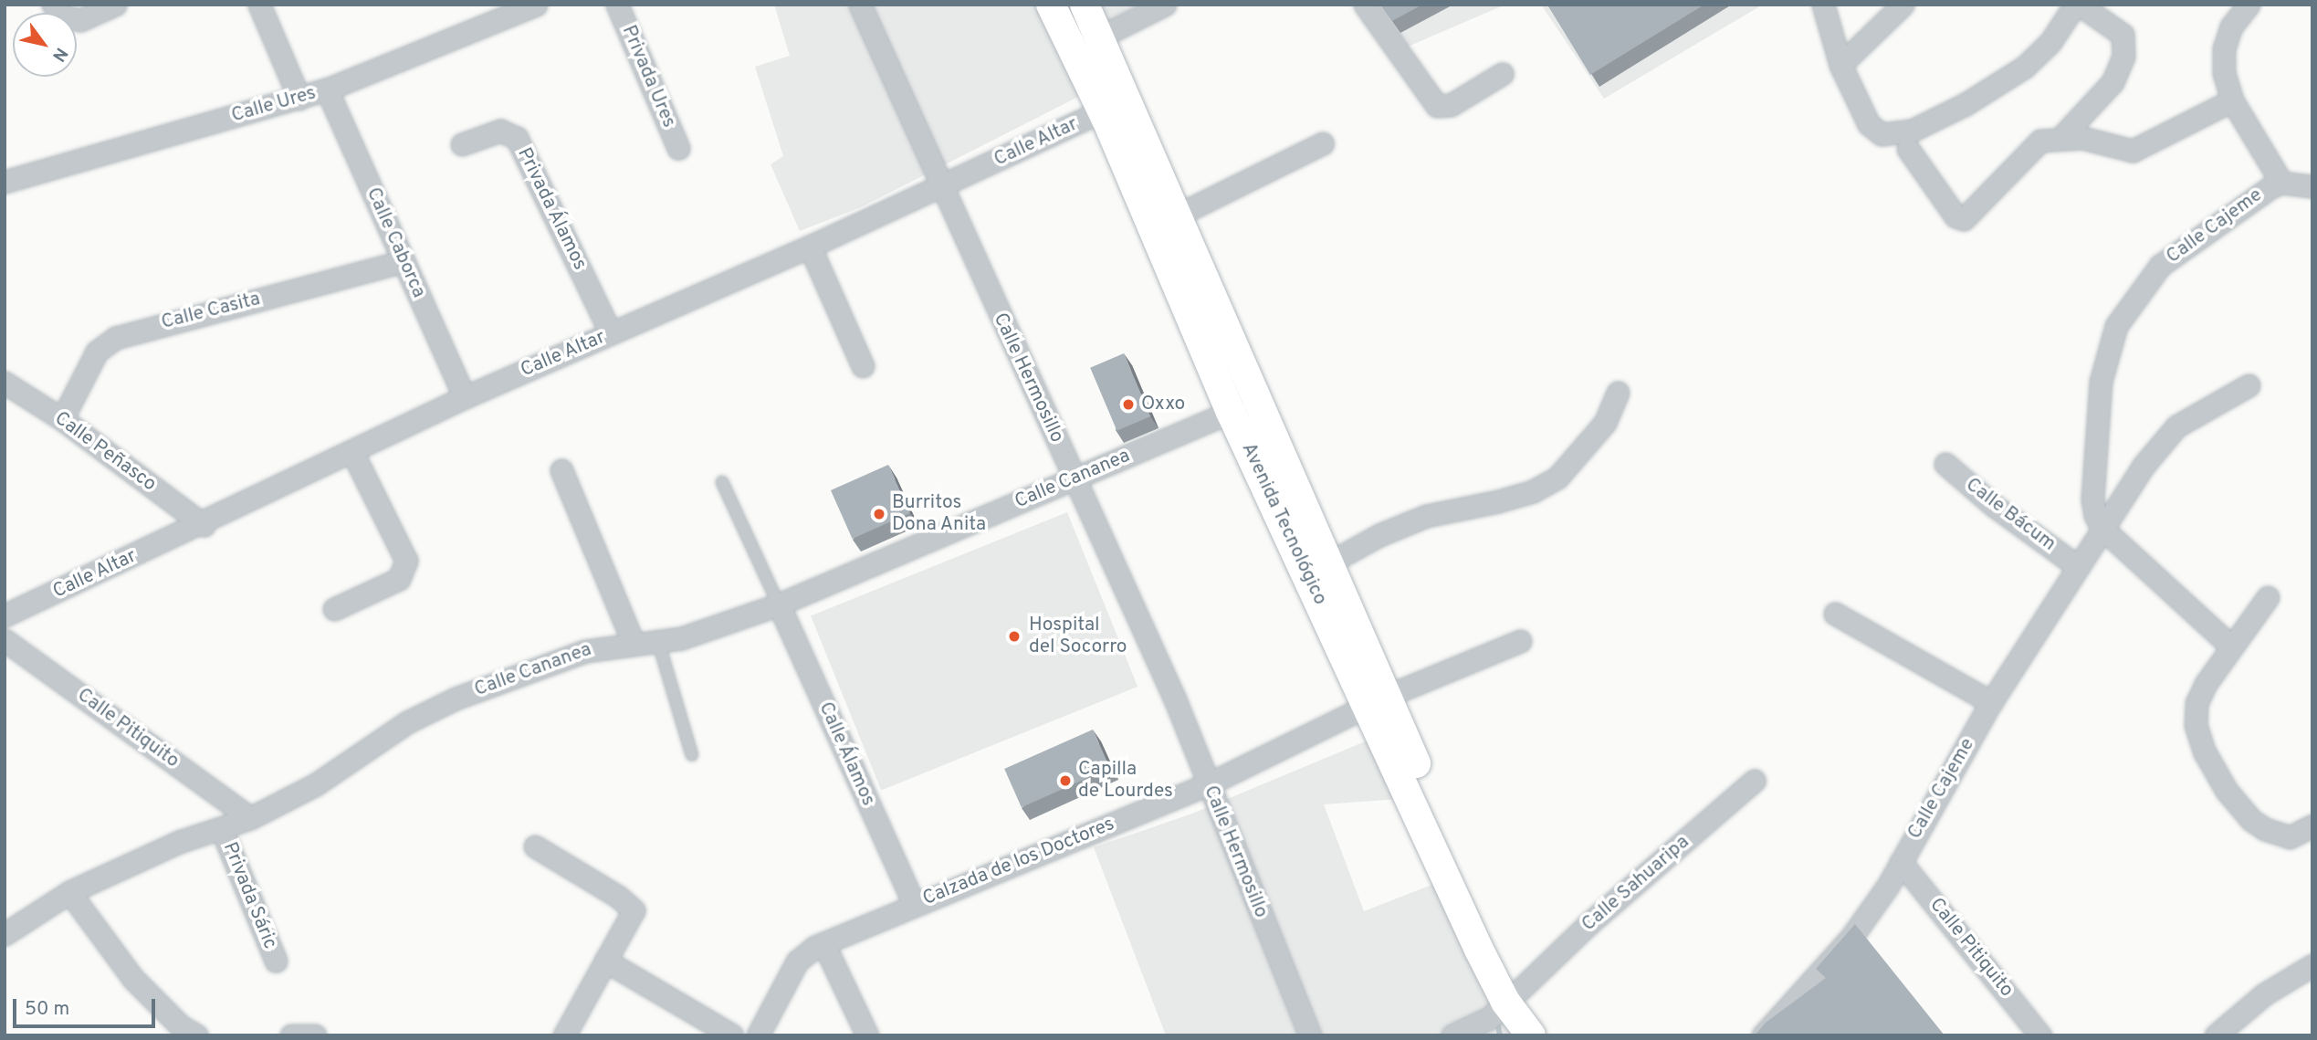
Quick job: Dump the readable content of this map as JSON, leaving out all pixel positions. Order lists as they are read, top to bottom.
{
  "streets": {
    "main road": ["Avenida Tecnológico"],
    "street": [
      "Privada Ures",
      "Calle Ures",
      "Calle Altar",
      "Privada Álamos",
      "Calle Cajeme",
      "Calle Caborca",
      "Calle Casita",
      "Calle Hermosillo",
      "Calle Peñasco",
      "Calle Cananea",
      "Calle Bácum",
      "Calle Pitiquito",
      "Calle Álamos",
      "Calzada de los Doctores",
      "Calle Sahuaripa",
      "Privada Sáric"
    ]
  },
  "crossings": [
    ["Calle Ures", "Calle Caborca"],
    ["Calle Altar", "Privada Álamos"],
    ["Calle Altar", "Calle Caborca"],
    ["Calle Altar", "Calle Hermosillo"],
    ["Calle Altar", "Calle Peñasco"],
    ["Calle Altar", "Avenida Tecnológico"],
    ["Calle Cajeme", "Calle Bácum"],
    ["Calle Cajeme", "Calle Pitiquito"],
    ["Calle Caborca", "Calle Casita"],
    ["Calle Casita", "Calle Peñasco"],
    ["Calle Hermosillo", "Calle Cananea"],
    ["Calle Hermosillo", "Calzada de los Doctores"],
    ["Calle Cananea", "Avenida Tecnológico"],
    ["Calle Cananea", "Calle Pitiquito"],
    ["Calle Cananea", "Calle Álamos"],
    ["Calle Cananea", "Privada Sáric"],
    ["Avenida Tecnológico", "Calzada de los Doctores"],
    ["Avenida Tecnológico", "Calle Sahuaripa"],
    ["Calle Álamos", "Calzada de los Doctores"]
  ],
  "places": [
    "Oxxo",
    "Burritos Dona Anita",
    "Hospital del Socorro",
    "Capilla de Lourdes"
  ],
  "scale_bar": "50 m",
  "north": "bottom right"
}
